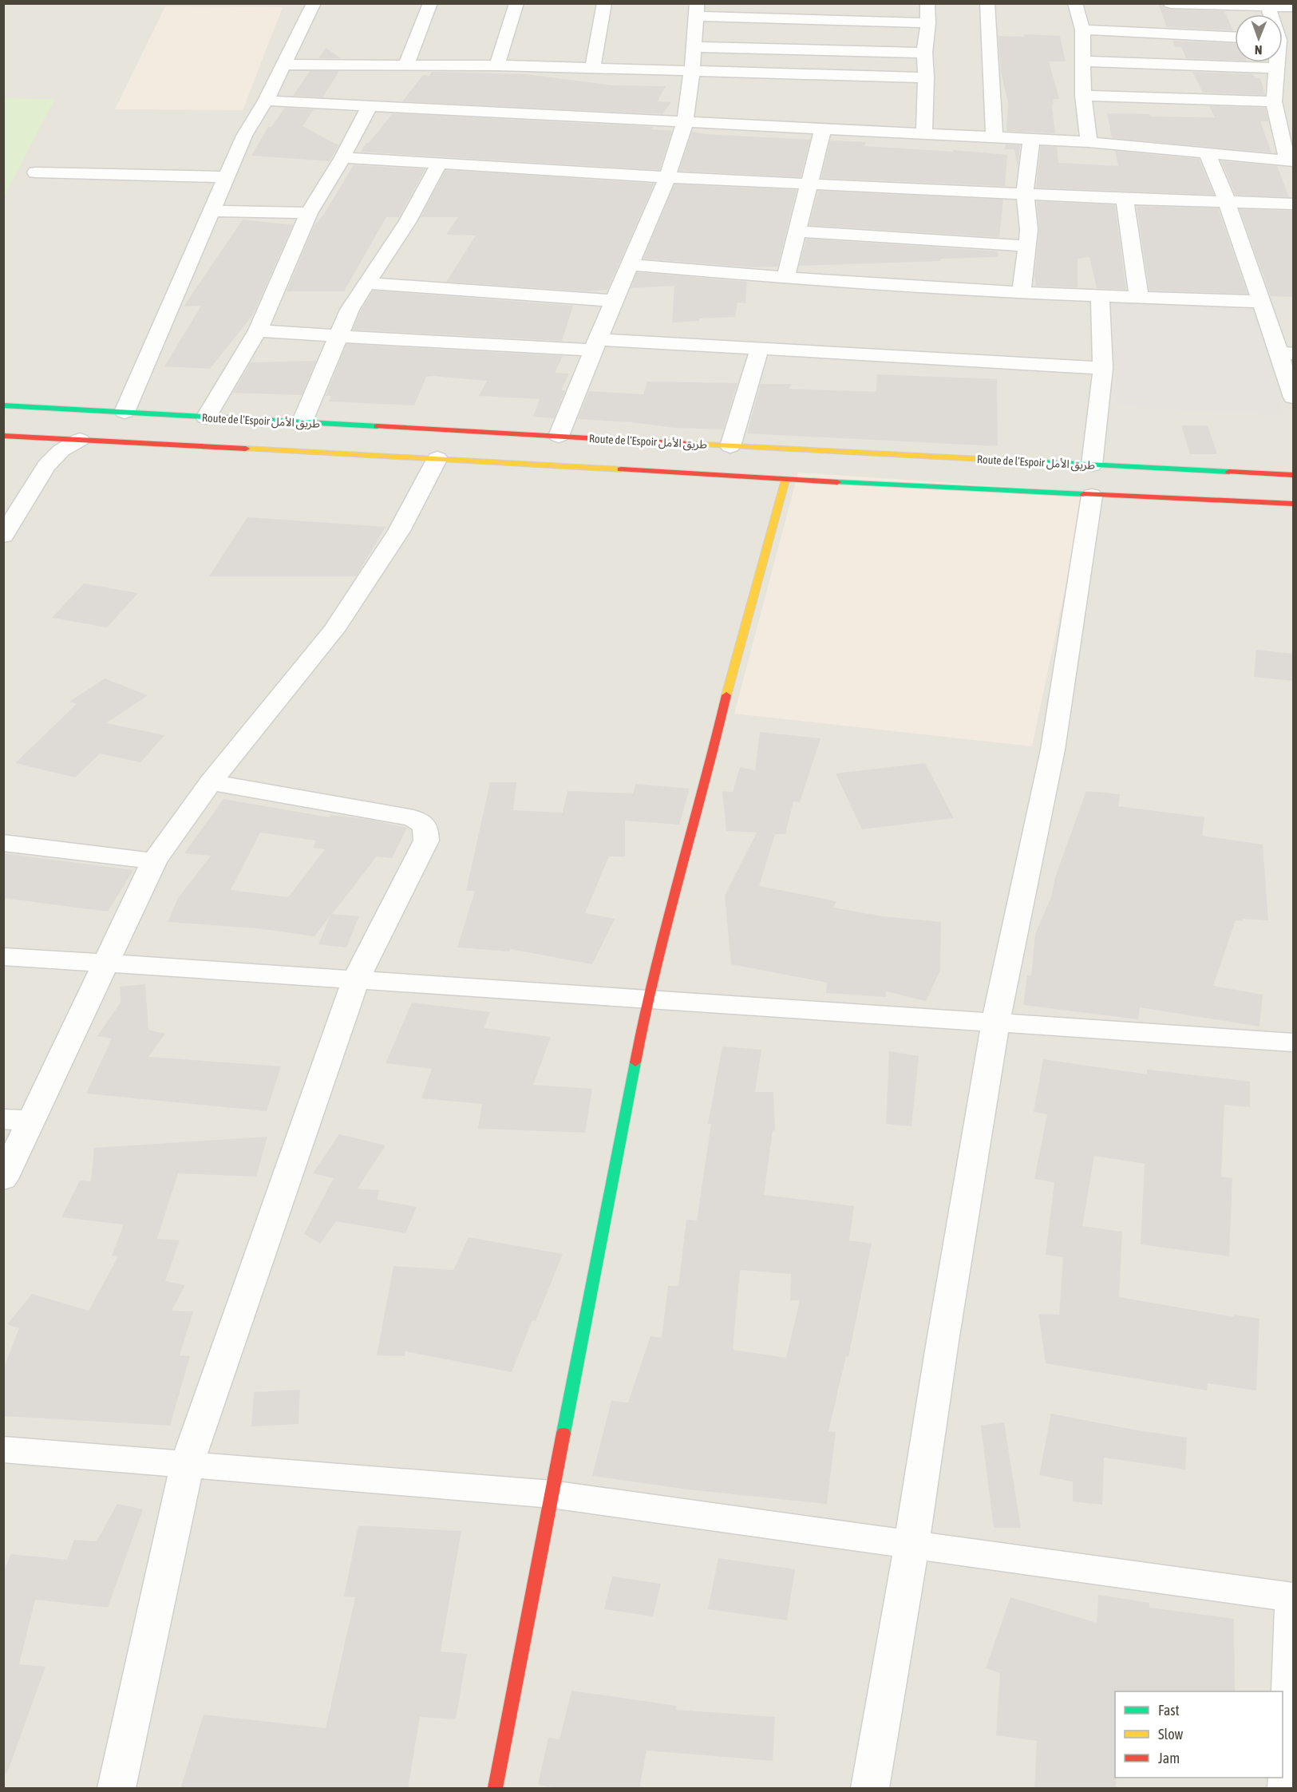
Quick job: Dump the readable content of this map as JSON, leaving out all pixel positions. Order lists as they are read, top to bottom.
{
  "streets": {
    "main road": ["Route de l’Espoir طريق الأمل"]
  },
  "legend": ["Fast", "Slow", "Jam"],
  "north": "bottom"
}
